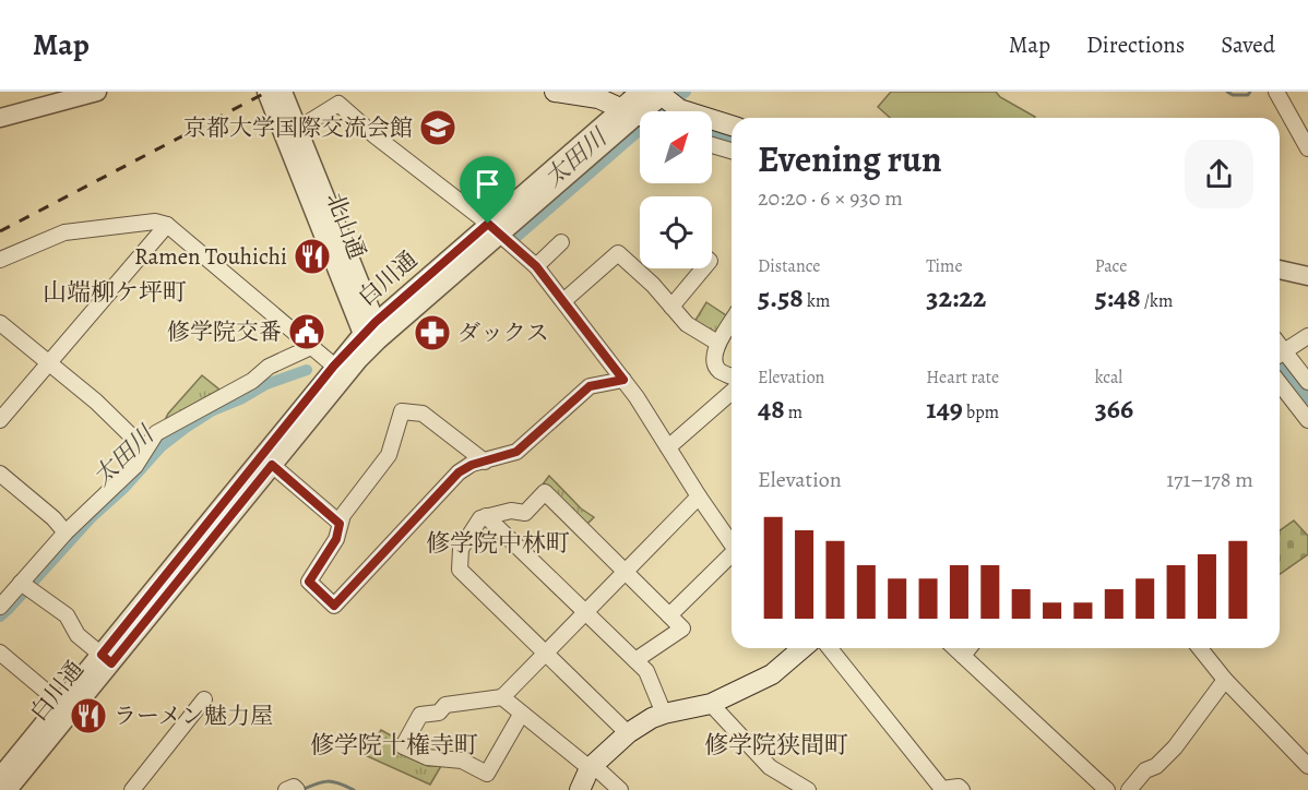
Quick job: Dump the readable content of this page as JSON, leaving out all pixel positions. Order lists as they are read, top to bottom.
{
  "streets": {
    "street": ["北山通", "白川通"]
  },
  "crossings": [
    ["北山通", "白川通"]
  ],
  "districts": [
    "山端柳ケ坪町",
    "修学院中林町",
    "修学院十権寺町",
    "修学院狭間町"
  ],
  "water": ["太田川"],
  "places": {
    "school or university": ["京都大学国際交流会館"],
    "restaurant": ["Ramen Touhichi", "ラーメン魅力屋"],
    "public building": ["修学院交番"],
    "pharmacy": ["ダックス"]
  },
  "north": "top right",
  "page": {
    "header": "Map",
    "nav": ["Map", "Directions", "Saved"],
    "heading": ["Evening run", "20:20 · 6 × 930 m"],
    "stats": [
      ["Distance", "5.58 km"],
      ["Time", "32:22"],
      ["Pace", "5:48 /km"],
      ["Elevation", "48 m"],
      ["Heart rate", "149 bpm"],
      ["kcal", "366"]
    ],
    "chart": ["Elevation", "171–178 m"]
  }
}
